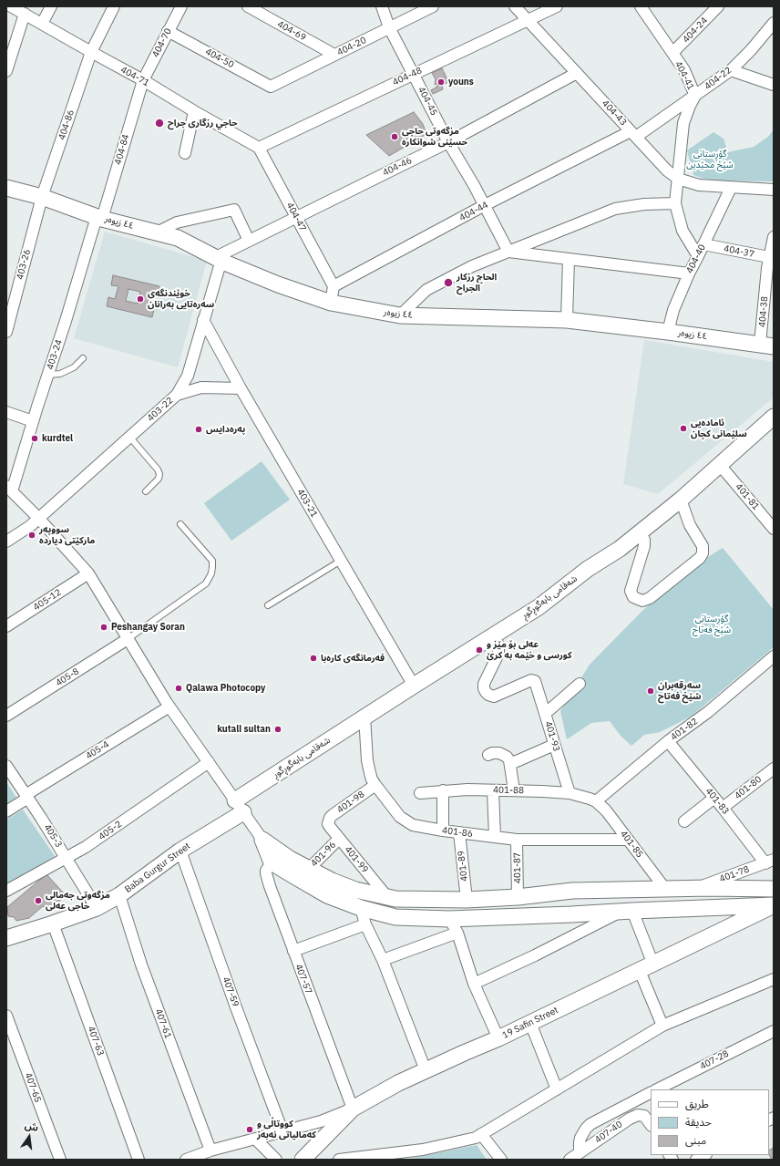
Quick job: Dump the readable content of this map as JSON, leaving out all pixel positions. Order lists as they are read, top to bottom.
{
  "streets": {
    "street": [
      "404-24",
      "404-69",
      "404-70",
      "404-20",
      "404-50",
      "404-41",
      "404-71",
      "404-48",
      "404-22",
      "404-45",
      "404-43",
      "404-86",
      "404-84",
      "404-46",
      "404-44",
      "404-47",
      "٤٤ زیوەر",
      "404-37",
      "404-40",
      "403-26",
      "404-38",
      "403-24",
      "403-22",
      "401-81",
      "403-21",
      "شەقامی بابەگوڕگوڕ",
      "405-12",
      "405-8",
      "401-82",
      "401-93",
      "405-4",
      "401-80",
      "401-88",
      "401-83",
      "401-98",
      "405-2",
      "401-86",
      "405-3",
      "401-85",
      "401-96",
      "401-99",
      "401-89",
      "Baba Gurgur Street",
      "401-87",
      "401-78",
      "407-57",
      "407-59",
      "19 Safin Street",
      "407-61",
      "407-63",
      "407-28",
      "407-65",
      "407-40"
    ]
  },
  "crossings": [
    ["404-24", "404-41"],
    ["404-69", "404-20"],
    ["404-70", "404-50"],
    ["404-70", "404-71"],
    ["404-70", "404-84"],
    ["404-20", "404-50"],
    ["404-20", "404-45"],
    ["404-41", "404-22"],
    ["404-41", "404-43"],
    ["404-41", "404-40"],
    ["404-71", "404-48"],
    ["404-71", "404-86"],
    ["404-71", "404-84"],
    ["404-71", "404-47"],
    ["404-48", "404-45"],
    ["404-48", "404-43"],
    ["404-48", "404-47"],
    ["404-22", "404-43"],
    ["404-22", "404-44"],
    ["404-45", "404-46"],
    ["404-45", "404-44"],
    ["404-43", "404-46"],
    ["404-43", "404-44"],
    ["404-43", "404-40"],
    ["404-86", "٤٤ زیوەر"],
    ["404-86", "403-26"],
    ["404-84", "٤٤ زیوەر"],
    ["404-84", "403-24"],
    ["404-46", "404-47"],
    ["404-46", "٤٤ زیوەر"],
    ["404-46", "403-22"],
    ["404-44", "404-47"],
    ["٤٤ زیوەر", "404-40"],
    ["٤٤ زیوەر", "403-26"],
    ["٤٤ زیوەر", "404-38"],
    ["٤٤ زیوەر", "403-24"],
    ["٤٤ زیوەر", "403-22"],
    ["404-37", "404-40"],
    ["404-37", "404-38"],
    ["403-22", "403-21"],
    ["401-81", "شەقامی بابەگوڕگوڕ"],
    ["403-21", "شەقامی بابەگوڕگوڕ"],
    ["شەقامی بابەگوڕگوڕ", "401-93"],
    ["شەقامی بابەگوڕگوڕ", "401-86"],
    ["شەقامی بابەگوڕگوڕ", "Baba Gurgur Street"],
    ["401-82", "401-88"],
    ["401-82", "401-83"],
    ["401-82", "401-85"],
    ["401-93", "401-88"],
    ["405-4", "405-3"],
    ["401-80", "401-83"],
    ["401-88", "401-85"],
    ["401-83", "401-78"],
    ["401-98", "401-86"],
    ["401-98", "401-99"],
    ["405-2", "405-3"],
    ["401-86", "401-85"],
    ["401-86", "401-89"],
    ["401-86", "401-87"],
    ["405-3", "Baba Gurgur Street"],
    ["401-96", "401-99"],
    ["Baba Gurgur Street", "407-59"],
    ["Baba Gurgur Street", "407-61"],
    ["Baba Gurgur Street", "407-63"],
    ["407-57", "19 Safin Street"]
  ],
  "parks": ["گۆڕستانی شێخ محێدین", "گۆڕستانی شێخ فەتاح"],
  "places": [
    "youns",
    "حاجي رزگارى جراح",
    "مزگەوتی حاجی حسێنی شوانکارە",
    "الحاج رزكار الجراح",
    "خوێندنگەی سەرەتایی بەرانان",
    "ئامادەیی سلێمانی کچان",
    "پەرەدایس",
    "kurdtel",
    "سووپەر مارکێتی دیاردە",
    "Peshangay Soran",
    "عەلی بۆ مێز و کورسی و خێمە بە کرێ",
    "فەرمانگەی کارەبا",
    "Qalawa Photocopy",
    "سەرقەبران شێخ فەتاح",
    "kutali sultan",
    "مزگەوتی جەمالی حاجی عەلی",
    "کووتاڵی و کەمالیاتی نەبەز"
  ],
  "legend": ["طريق", "حديقة", "مبنى"],
  "north": "top"
}
